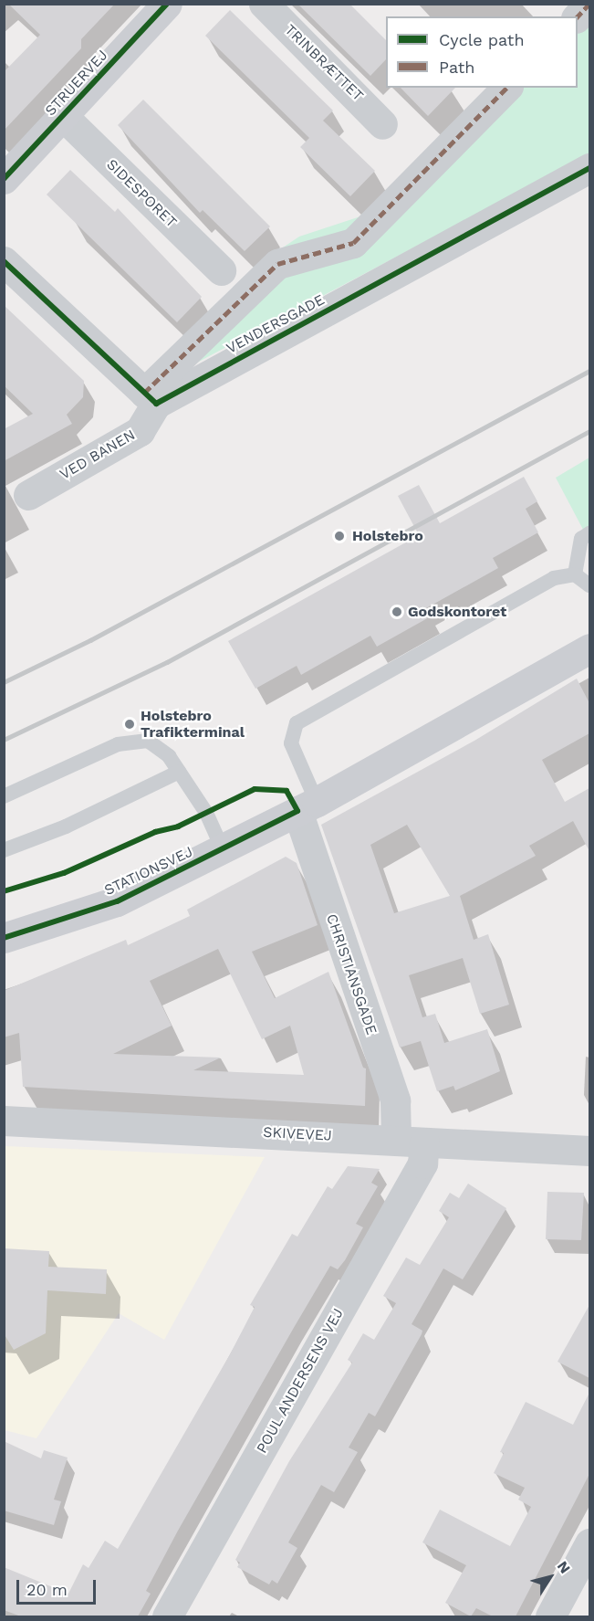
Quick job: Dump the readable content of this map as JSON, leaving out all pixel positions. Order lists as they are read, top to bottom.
{
  "streets": {
    "street": [
      "TRINBRÆTTET",
      "STRUERVEJ",
      "SIDESPORET",
      "VENDERSGADE",
      "VED BANEN",
      "STATIONSVEJ",
      "CHRISTIANSGADE",
      "SKIVEVEJ",
      "POUL ANDERSENS VEJ"
    ]
  },
  "crossings": [
    ["STRUERVEJ", "SIDESPORET"],
    ["VENDERSGADE", "VED BANEN"],
    ["STATIONSVEJ", "CHRISTIANSGADE"],
    ["CHRISTIANSGADE", "SKIVEVEJ"],
    ["CHRISTIANSGADE", "POUL ANDERSENS VEJ"],
    ["SKIVEVEJ", "POUL ANDERSENS VEJ"]
  ],
  "places": ["Holstebro", "Godskontoret", "Holstebro Trafikterminal"],
  "legend": ["Cycle path", "Path"],
  "scale_bar": "20 m",
  "north": "top right"
}
